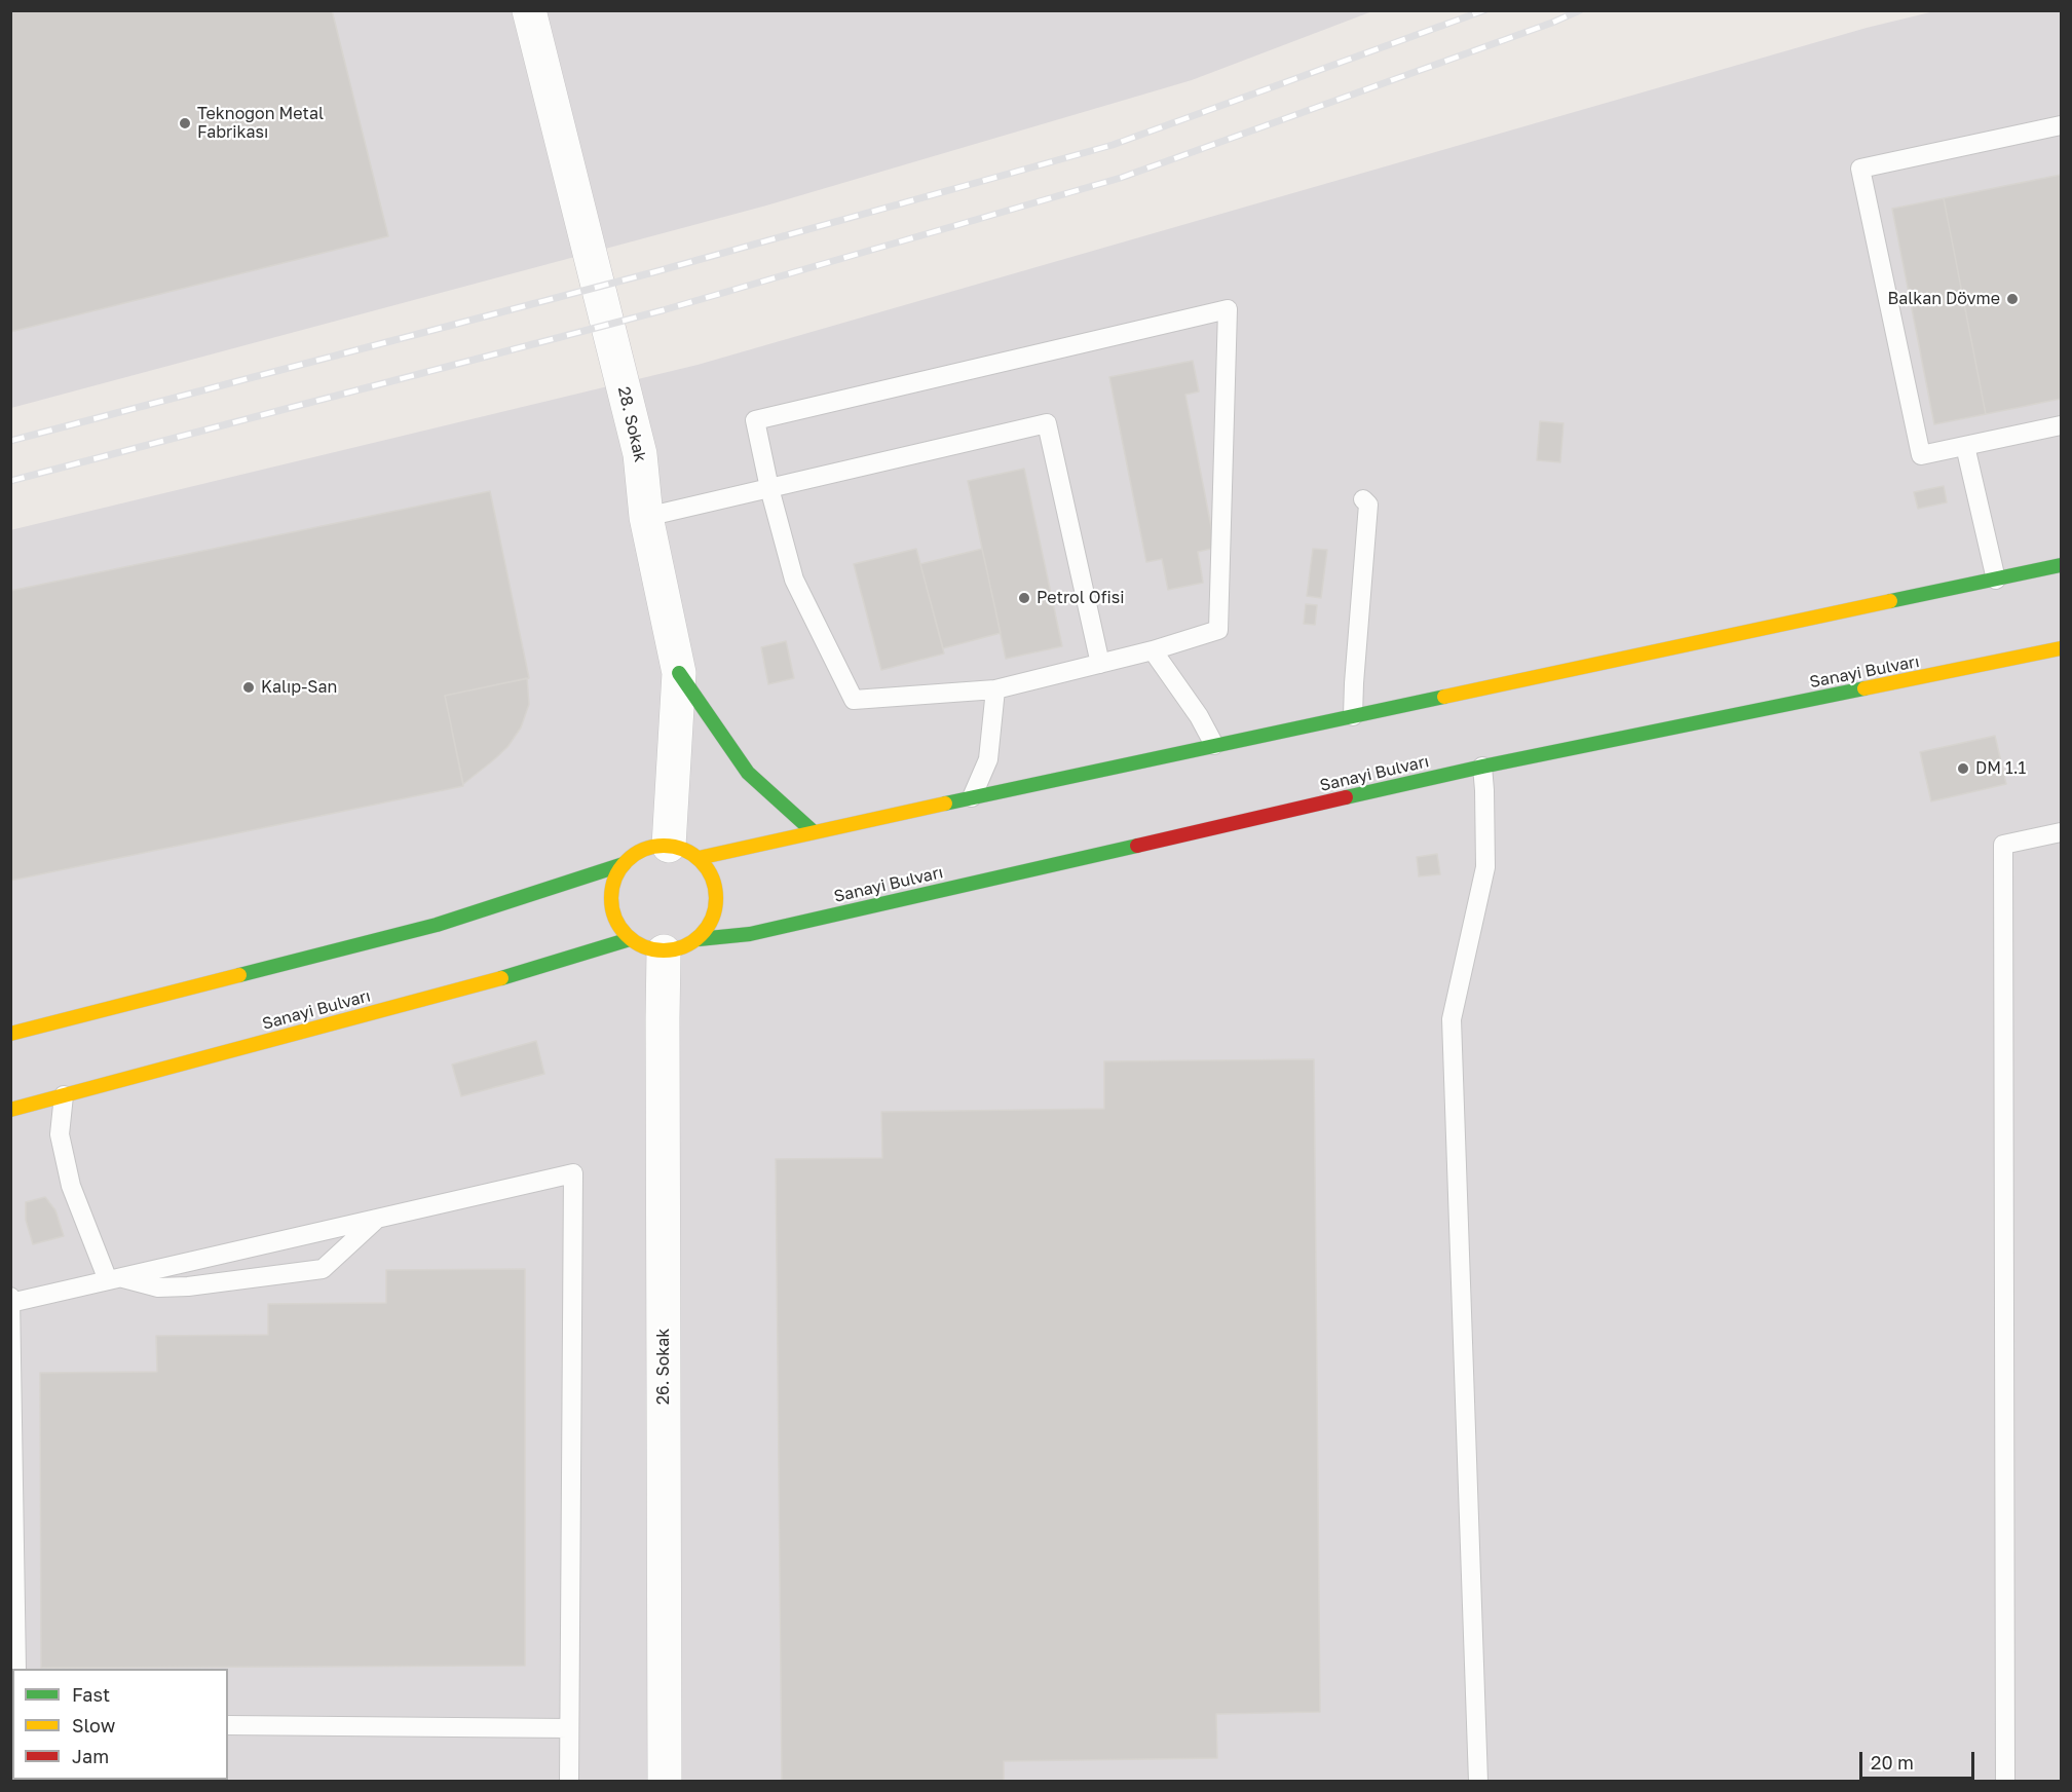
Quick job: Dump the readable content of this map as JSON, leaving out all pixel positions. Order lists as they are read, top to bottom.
{
  "streets": {
    "main road": ["Sanayi Bulvarı"],
    "street": ["28. Sokak", "26. Sokak"]
  },
  "crossings": [
    ["28. Sokak", "Sanayi Bulvarı"],
    ["28. Sokak", "26. Sokak"],
    ["Sanayi Bulvarı", "26. Sokak"]
  ],
  "places": [
    "Teknogon Metal Fabrikası",
    "Balkan Dövme",
    "Petrol Ofisi",
    "Kalıp-San",
    "DM 1.1"
  ],
  "legend": ["Fast", "Slow", "Jam"],
  "scale_bar": "20 m"
}
